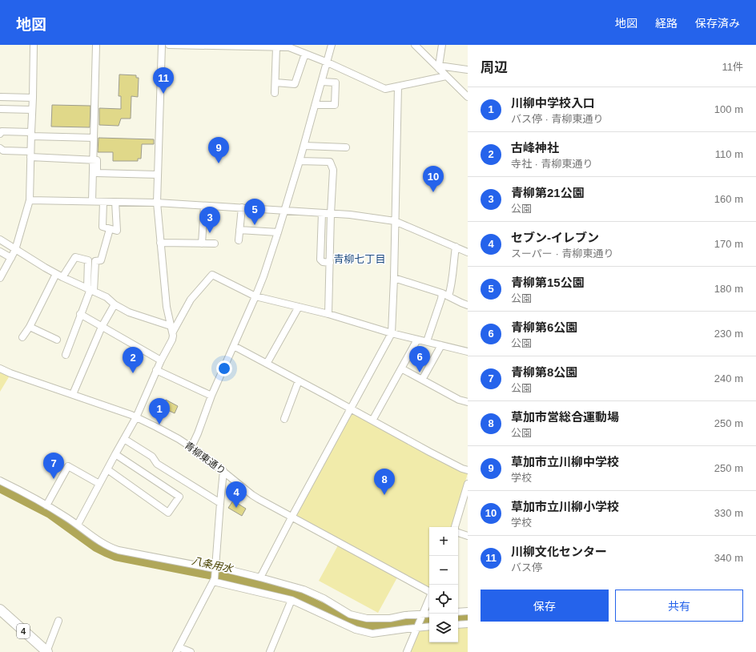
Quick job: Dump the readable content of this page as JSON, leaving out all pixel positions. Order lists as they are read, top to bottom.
{
  "streets": {
    "highway": ["4"],
    "street": ["青柳東通り"]
  },
  "districts": ["青柳七丁目"],
  "water": ["八条用水"],
  "page": {
    "header": "地図",
    "nav": ["地図", "経路", "保存済み"],
    "heading": ["周辺", "11件"],
    "pins": [
      "11",
      "9",
      "10",
      "5",
      "3",
      "6",
      "2",
      "1",
      "7",
      "8",
      "4"
    ],
    "list": [
      {
        "mark": "1",
        "name": "川柳中学校入口",
        "note": "バス停 · 青柳東通り",
        "value": "100 m"
      },
      {
        "mark": "2",
        "name": "古峰神社",
        "note": "寺社 · 青柳東通り",
        "value": "110 m"
      },
      {
        "mark": "3",
        "name": "青柳第21公園",
        "note": "公園",
        "value": "160 m"
      },
      {
        "mark": "4",
        "name": "セブン-イレブン",
        "note": "スーパー · 青柳東通り",
        "value": "170 m"
      },
      {
        "mark": "5",
        "name": "青柳第15公園",
        "note": "公園",
        "value": "180 m"
      },
      {
        "mark": "6",
        "name": "青柳第6公園",
        "note": "公園",
        "value": "230 m"
      },
      {
        "mark": "7",
        "name": "青柳第8公園",
        "note": "公園",
        "value": "240 m"
      },
      {
        "mark": "8",
        "name": "草加市営総合運動場",
        "note": "公園",
        "value": "250 m"
      },
      {
        "mark": "9",
        "name": "草加市立川柳中学校",
        "note": "学校",
        "value": "250 m"
      },
      {
        "mark": "10",
        "name": "草加市立川柳小学校",
        "note": "学校",
        "value": "330 m"
      },
      {
        "mark": "11",
        "name": "川柳文化センター",
        "note": "バス停",
        "value": "340 m"
      }
    ],
    "map_buttons": ["+", "−"],
    "buttons": ["保存", "共有"]
  }
}
